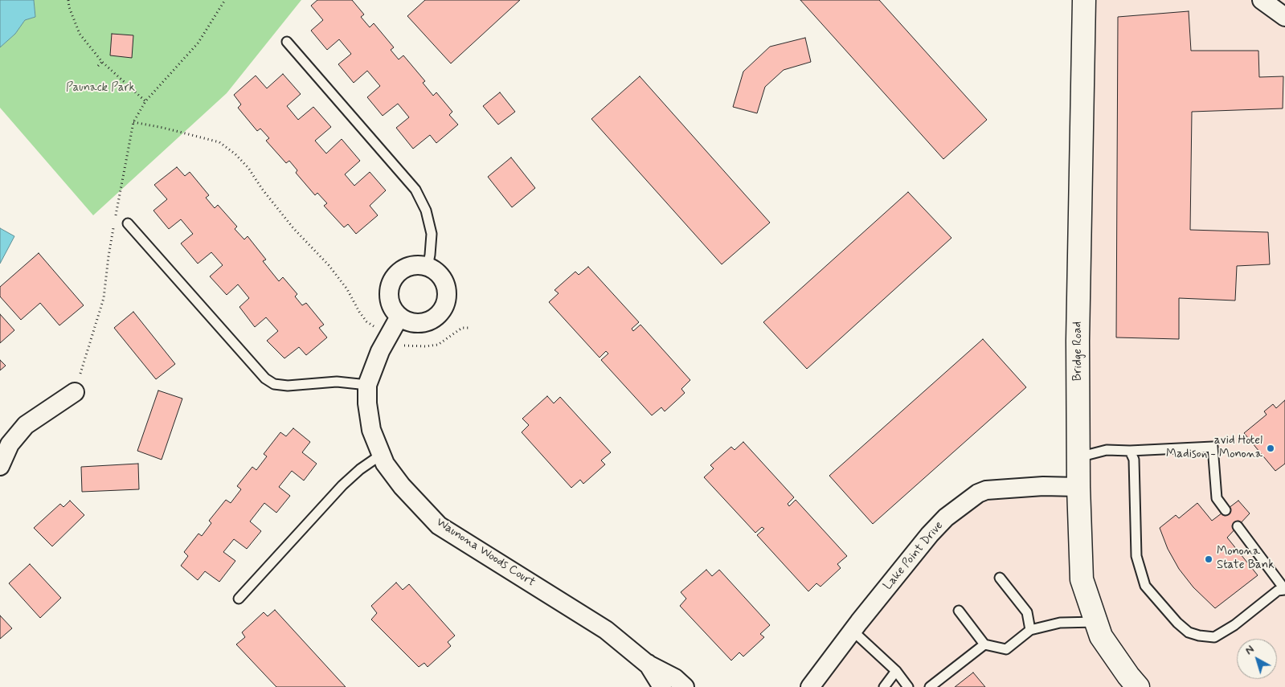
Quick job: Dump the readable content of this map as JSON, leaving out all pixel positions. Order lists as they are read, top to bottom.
{
  "streets": {
    "street": ["Bridge Road", "Waunona Woods Court", "Lake Point Drive"]
  },
  "crossings": [
    ["Bridge Road", "Lake Point Drive"]
  ],
  "parks": ["Paunack Park"],
  "places": ["avid Hotel Madison - Monona", "Monona State Bank"],
  "north": "top left"
}
